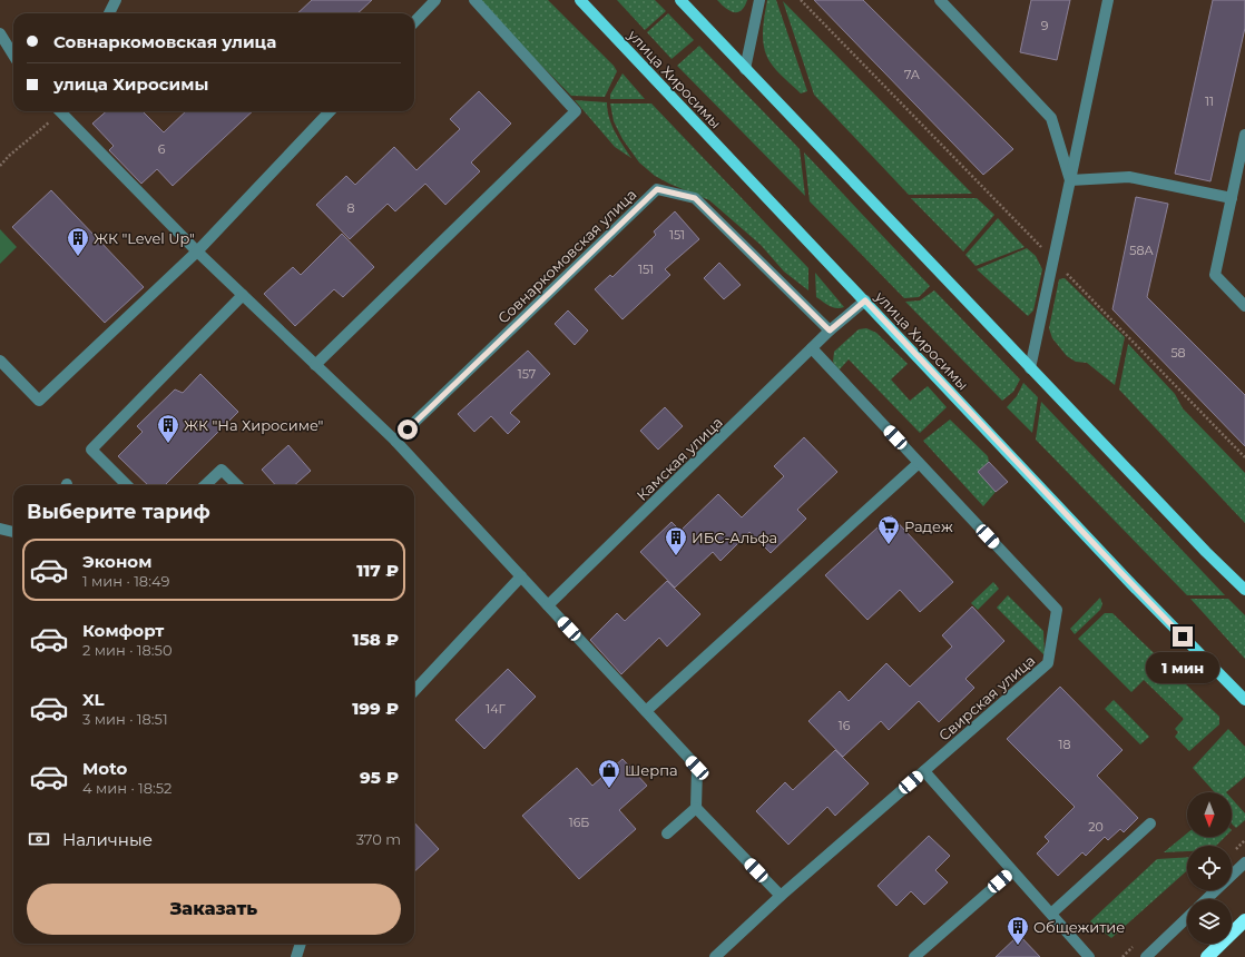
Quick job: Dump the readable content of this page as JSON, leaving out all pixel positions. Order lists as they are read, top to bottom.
{
  "streets": {
    "main road": ["улица Хиросимы"],
    "street": ["Совнаркомовская улица", "Камская улица", "Свирская улица"]
  },
  "crossings": [
    ["Совнаркомовская улица", "Камская улица"],
    ["Камская улица", "Свирская улица"]
  ],
  "places": {
    "building": [
      "ЖК \"Level Up\"",
      "ЖК \"На Хиросиме\"",
      "ИБС-Альфа",
      "Общежитие"
    ],
    "supermarket": ["Радеж"],
    "shop": ["Шерпа"]
  },
  "house_numbers": [
    "9",
    "7А",
    "11",
    "6",
    "8",
    "151",
    "58А",
    "151",
    "58",
    "157",
    "14Г",
    "16",
    "18",
    "16Б",
    "20"
  ],
  "north": "bottom",
  "page": {
    "banner": ["Совнаркомовская улица", "улица Хиросимы"],
    "heading": "Выберите тариф",
    "list": [
      {
        "name": "Эконом",
        "note": "1 мин · 18:49",
        "value": "117 ₽"
      },
      {
        "name": "Комфорт",
        "note": "2 мин · 18:50",
        "value": "158 ₽"
      },
      {
        "name": "XL",
        "note": "3 мин · 18:51",
        "value": "199 ₽"
      },
      {
        "name": "Moto",
        "note": "4 мин · 18:52",
        "value": "95 ₽"
      }
    ],
    "bubble": "1 мин",
    "pay": ["Наличные", "370 m"],
    "buttons": "Заказать"
  }
}
